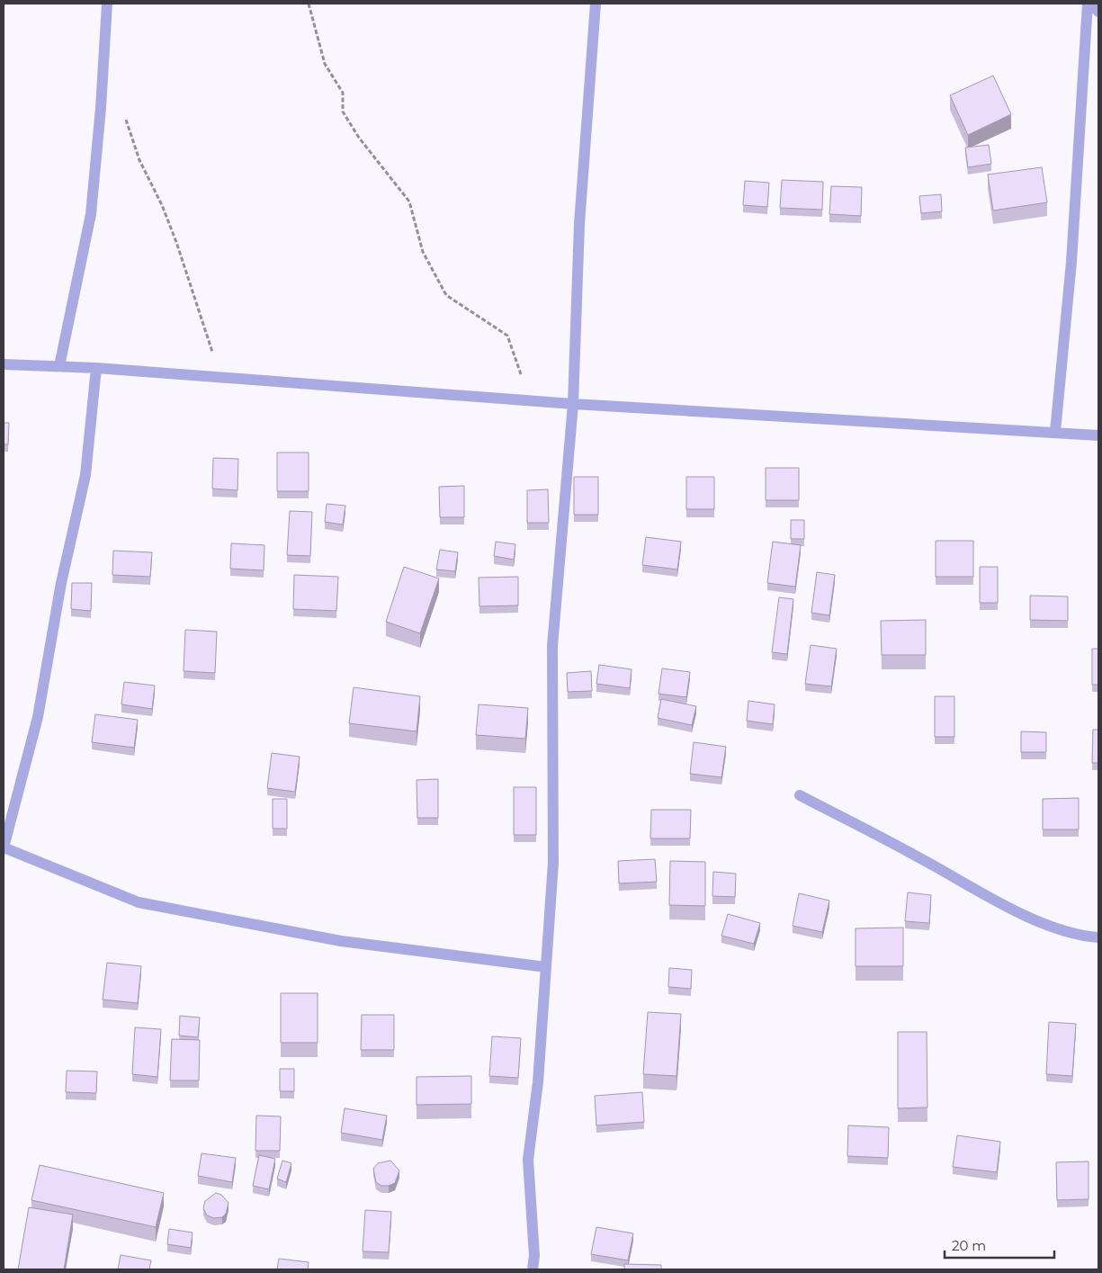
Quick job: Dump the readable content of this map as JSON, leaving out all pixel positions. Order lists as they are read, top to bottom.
{
  "scale_bar": "20 m"
}
